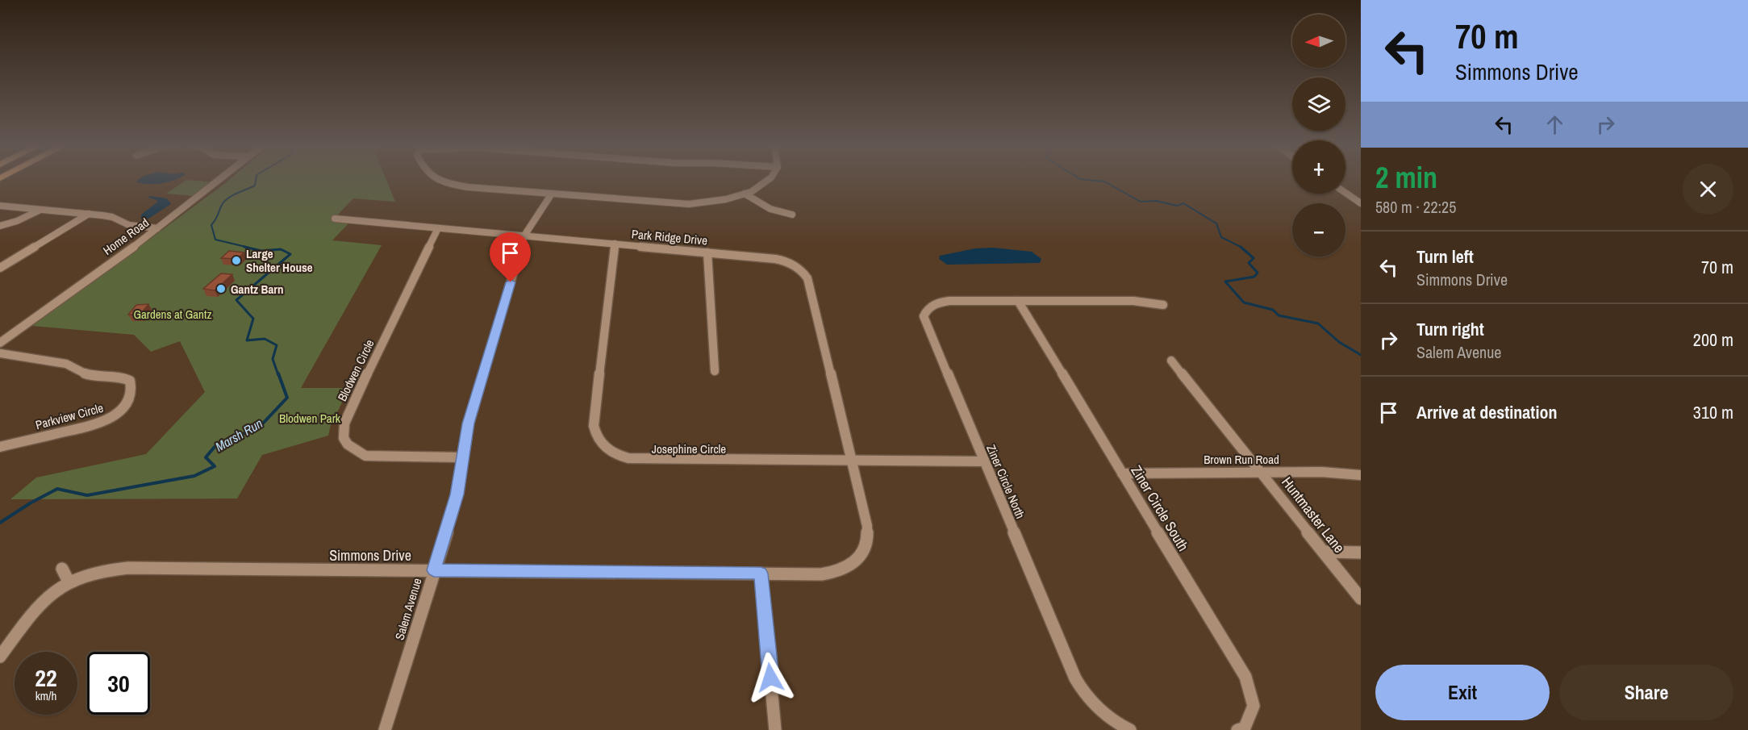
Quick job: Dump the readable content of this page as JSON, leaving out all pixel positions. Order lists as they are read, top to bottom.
{
  "streets": {
    "street": [
      "Home Road",
      "Park Ridge Drive",
      "Blodwen Circle",
      "Parkview Circle",
      "Josephine Circle",
      "Brown Run Road",
      "Ziner Circle North",
      "Ziner Circle South",
      "Huntmaster Lane",
      "Simmons Drive",
      "Salem Avenue"
    ]
  },
  "crossings": [
    ["Park Ridge Drive", "Blodwen Circle"],
    ["Park Ridge Drive", "Josephine Circle"],
    ["Park Ridge Drive", "Simmons Drive"],
    ["Park Ridge Drive", "Salem Avenue"],
    ["Blodwen Circle", "Salem Avenue"],
    ["Josephine Circle", "Ziner Circle North"],
    ["Josephine Circle", "Simmons Drive"],
    ["Brown Run Road", "Ziner Circle South"],
    ["Brown Run Road", "Huntmaster Lane"],
    ["Ziner Circle North", "Ziner Circle South"],
    ["Simmons Drive", "Salem Avenue"]
  ],
  "water": ["Marsh Run"],
  "parks": ["Gardens at Gantz", "Blodwen Park"],
  "places": ["Large Shelter House", "Gantz Barn"],
  "north": "left",
  "page": {
    "turn": ["70 m", "Simmons Drive"],
    "map_buttons": ["+", "−"],
    "heading": ["2 min", "580 m · 22:25"],
    "list": [
      {
        "name": "Turn left",
        "note": "Simmons Drive",
        "value": "70 m"
      },
      {
        "name": "Turn right",
        "note": "Salem Avenue",
        "value": "200 m"
      },
      {
        "name": "Arrive at destination",
        "value": "310 m"
      }
    ],
    "speed": "22 km/h",
    "limit": "30",
    "buttons": ["Exit", "Share"]
  }
}
